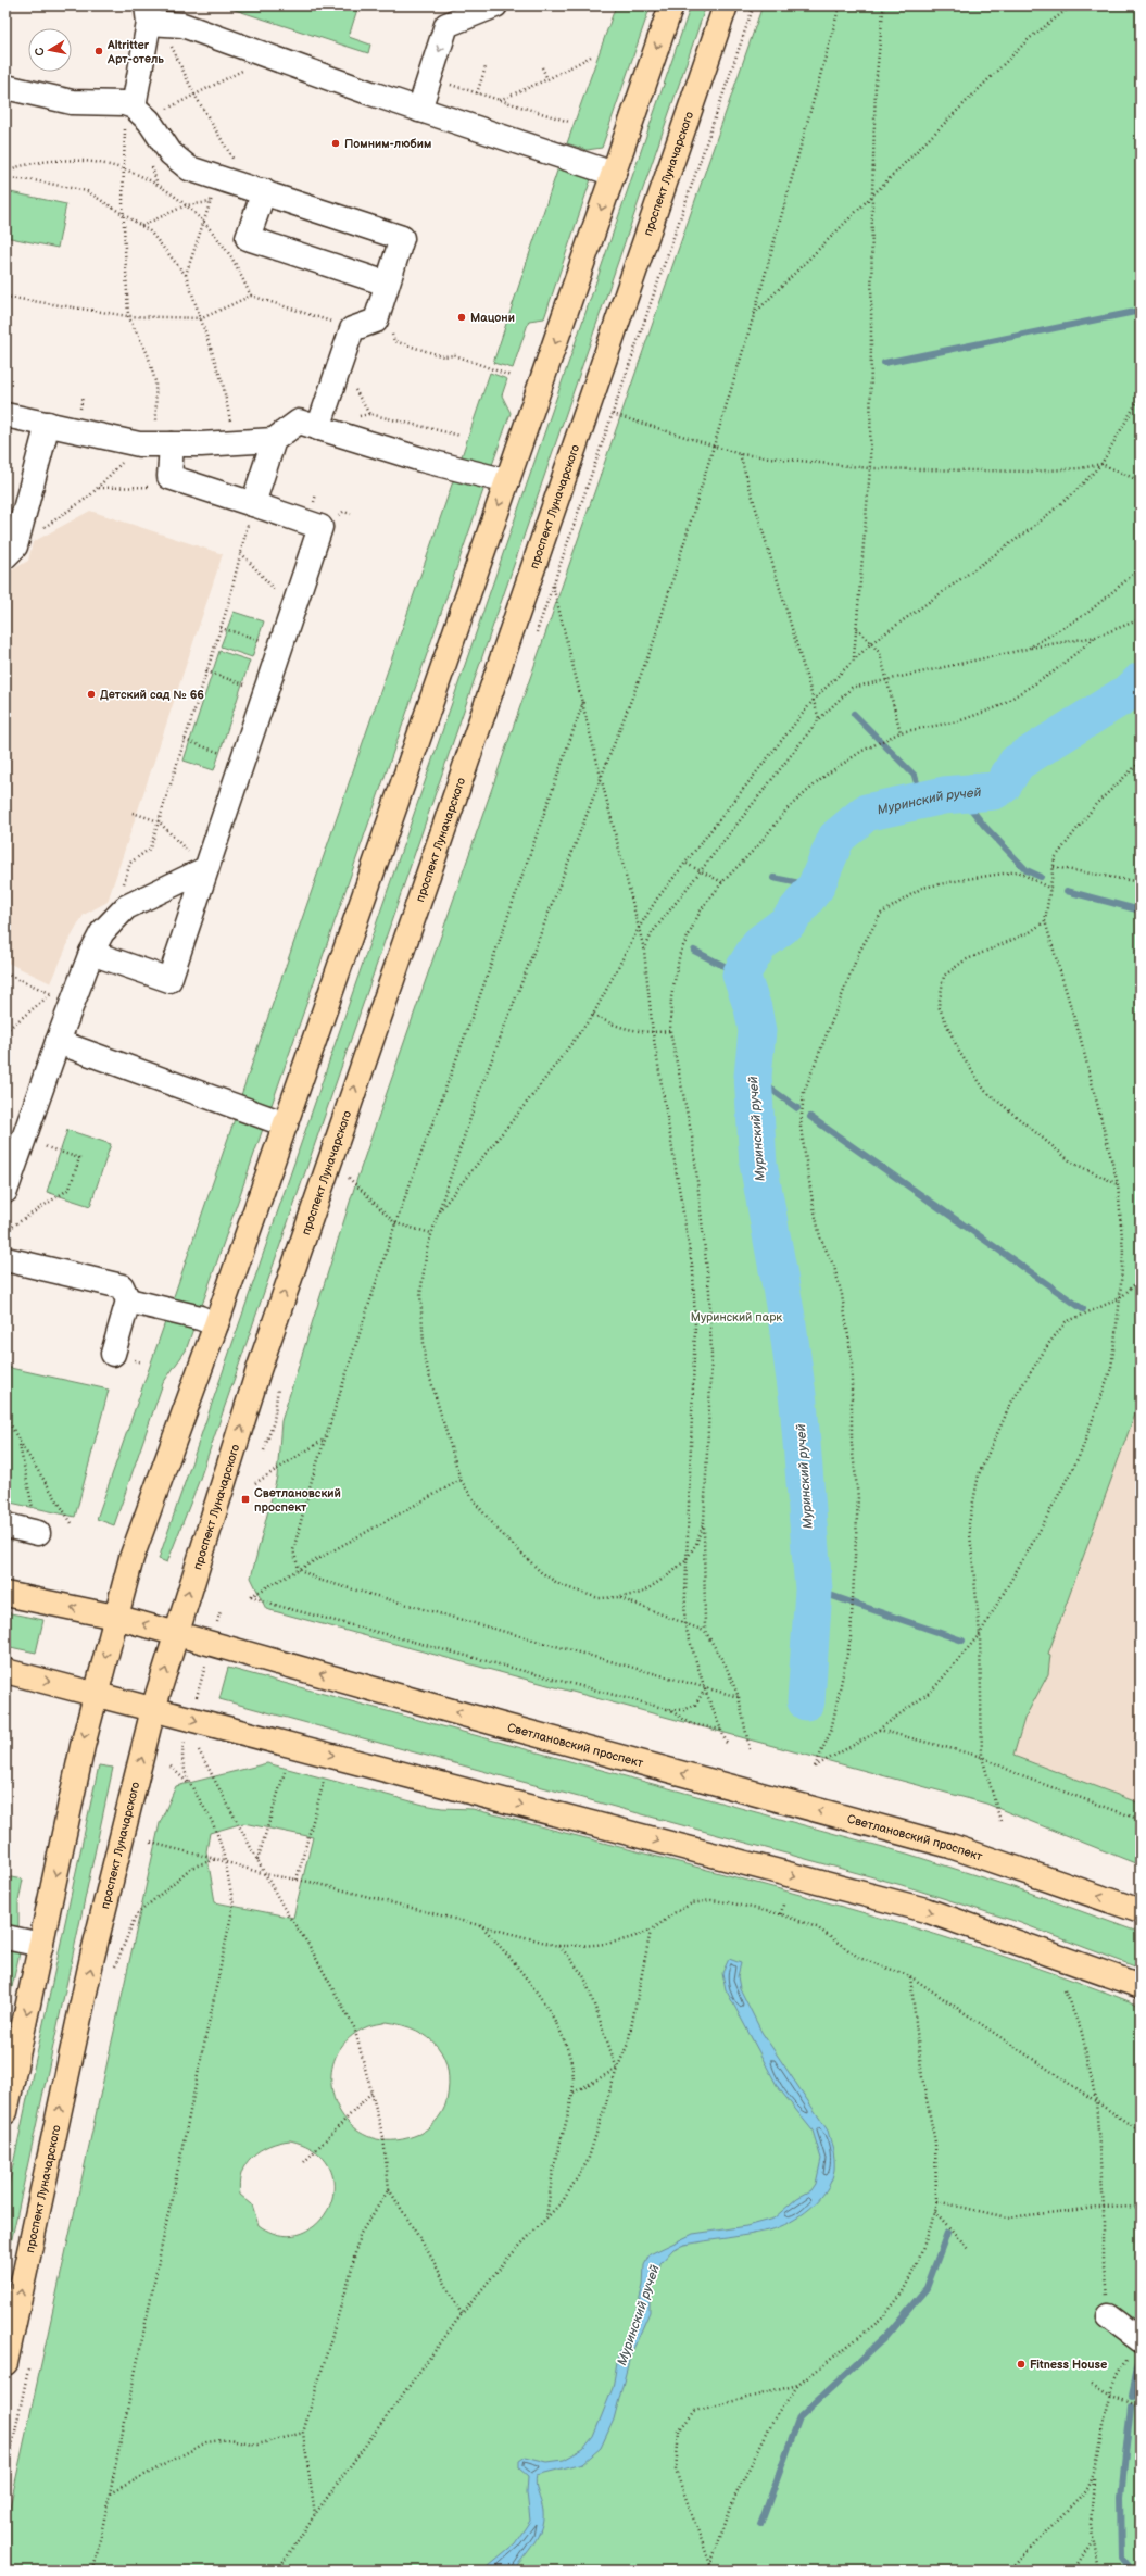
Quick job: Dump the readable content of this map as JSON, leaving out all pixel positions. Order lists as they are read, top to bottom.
{
  "streets": {
    "main road": ["проспект Луначарского", "Светлановский проспект"]
  },
  "crossings": [
    ["проспект Луначарского", "Светлановский проспект"]
  ],
  "water": ["Муринский ручей"],
  "parks": ["Муринский парк"],
  "places": {
    "other": [
      "Altritter Арт-отель",
      "Помним-любим",
      "Мацони",
      "Детский сад № 66",
      "Fitness House"
    ],
    "transit": ["Светлановский проспект"]
  },
  "north": "left"
}
